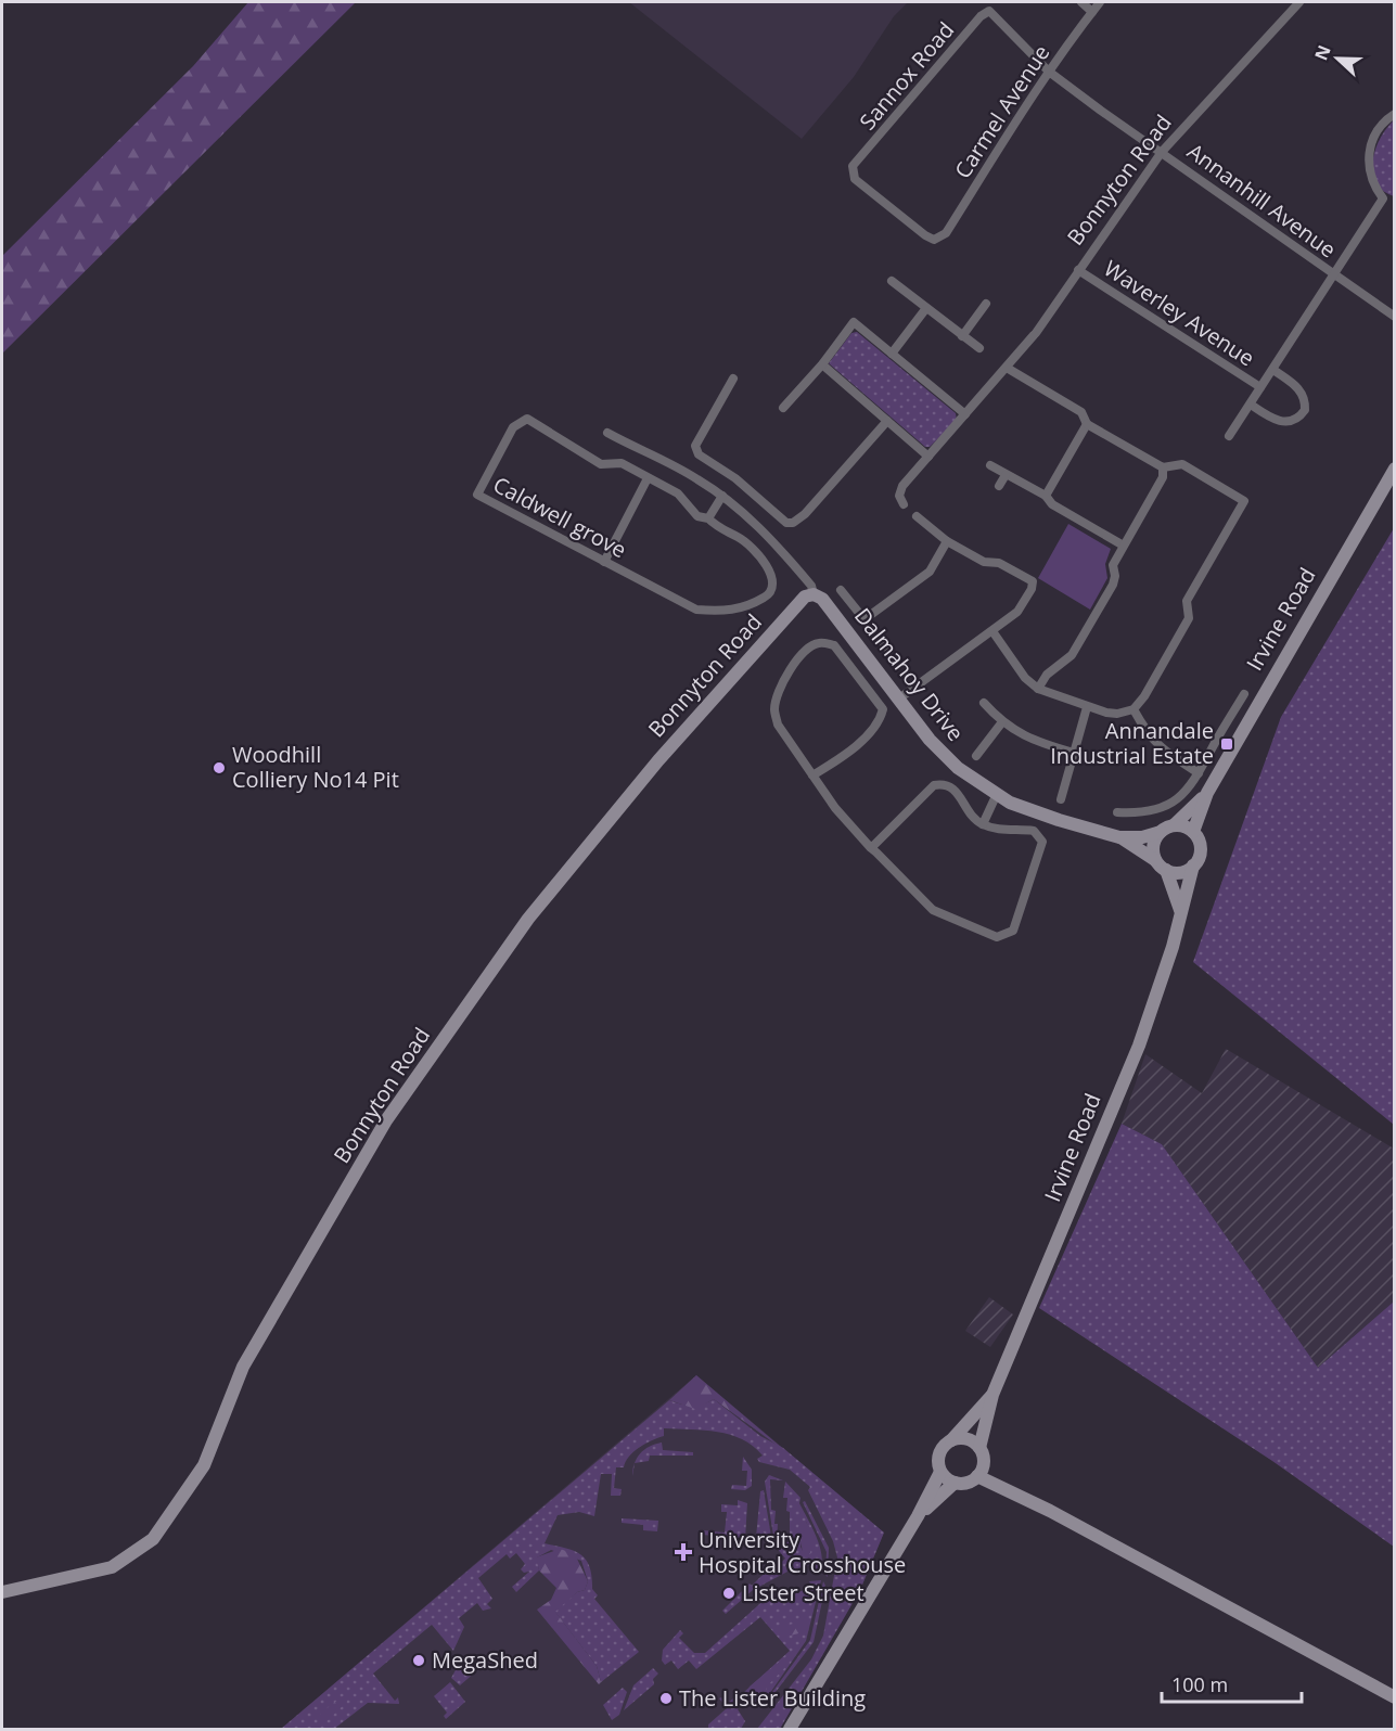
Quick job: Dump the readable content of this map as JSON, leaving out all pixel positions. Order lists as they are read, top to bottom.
{
  "streets": {
    "main road": ["Bonnyton Road", "Irvine Road", "Dalmahoy Drive"],
    "street": [
      "Sannox Road",
      "Carmel Avenue",
      "Annanhill Avenue",
      "Waverley Avenue",
      "Caldwell grove"
    ]
  },
  "crossings": [
    ["Sannox Road", "Carmel Avenue"],
    ["Sannox Road", "Annanhill Avenue"],
    ["Carmel Avenue", "Annanhill Avenue"],
    ["Bonnyton Road", "Annanhill Avenue"],
    ["Bonnyton Road", "Waverley Avenue"],
    ["Bonnyton Road", "Dalmahoy Drive"]
  ],
  "places": {
    "transit": ["Annandale Industrial Estate"],
    "other": [
      "Woodhill Colliery No14 Pit",
      "Lister Street",
      "MegaShed",
      "The Lister Building"
    ],
    "health": ["University Hospital Crosshouse"]
  },
  "scale_bar": "100 m",
  "north": "left"
}
